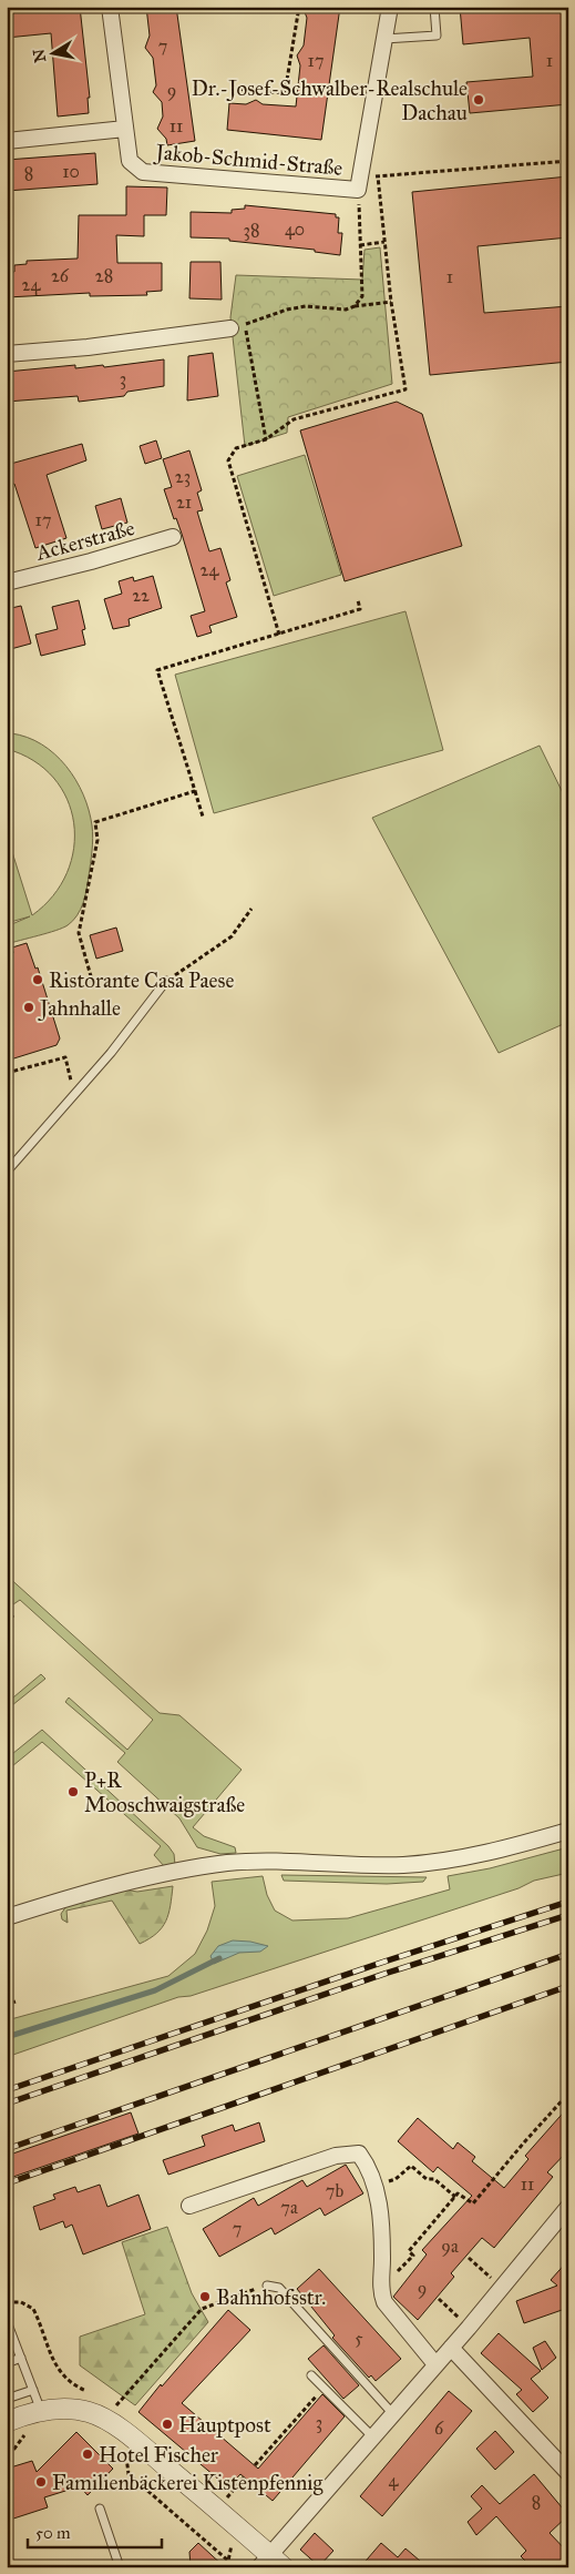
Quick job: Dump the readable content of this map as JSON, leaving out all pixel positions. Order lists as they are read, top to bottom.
{
  "streets": {
    "street": ["Jakob-Schmid-Straße", "Ackerstraße"]
  },
  "places": [
    "Dr.-Josef-Schwalber-Realschule Dachau",
    "Ristorante Casa Paese",
    "Jahnhalle",
    "P+R Mooschwaigstraße",
    "Bahnhofsstr.",
    "Hauptpost",
    "Hotel Fischer",
    "Familienbäckerei Kistenpfennig"
  ],
  "house_numbers": [
    "7",
    "17",
    "1",
    "9",
    "11",
    "10",
    "8",
    "40",
    "38",
    "26",
    "28",
    "1",
    "24",
    "3",
    "23",
    "21",
    "17",
    "24",
    "22",
    "11",
    "7b",
    "7a",
    "7",
    "9a",
    "9",
    "5",
    "3",
    "6",
    "4",
    "8"
  ],
  "scale_bar": "50 m",
  "north": "left"
}
